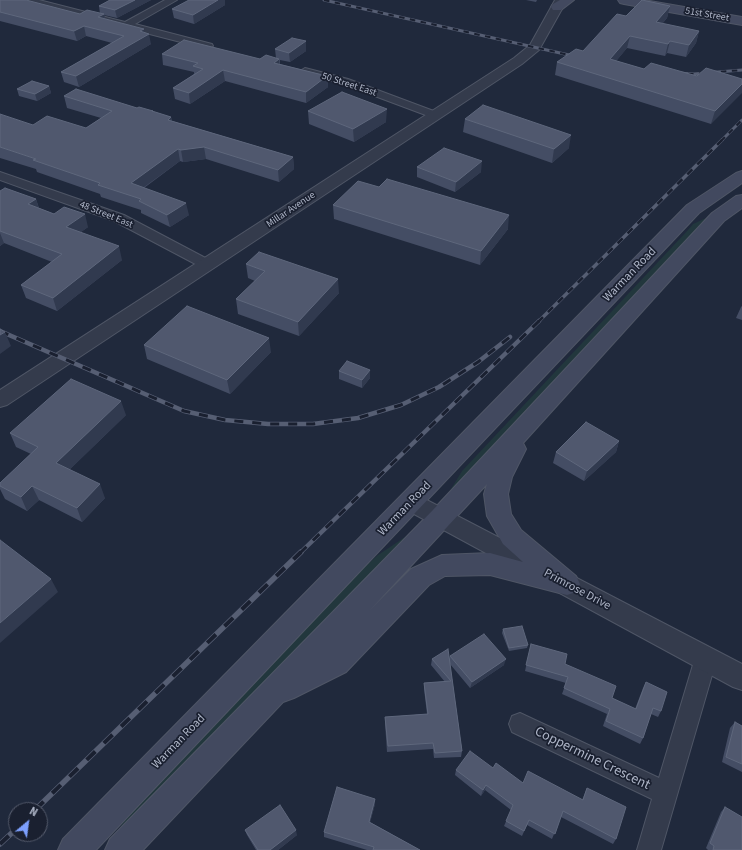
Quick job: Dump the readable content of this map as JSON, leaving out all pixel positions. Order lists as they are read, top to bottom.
{
  "streets": {
    "main road": ["51st Street", "Warman Road"],
    "street": [
      "50 Street East",
      "Millar Avenue",
      "48 Street East",
      "Primrose Drive",
      "Coppermine Crescent"
    ]
  },
  "crossings": [
    ["50 Street East", "Millar Avenue"],
    ["Millar Avenue", "48 Street East"],
    ["Warman Road", "Primrose Drive"],
    ["Primrose Drive", "Coppermine Crescent"]
  ],
  "north": "top right"
}
